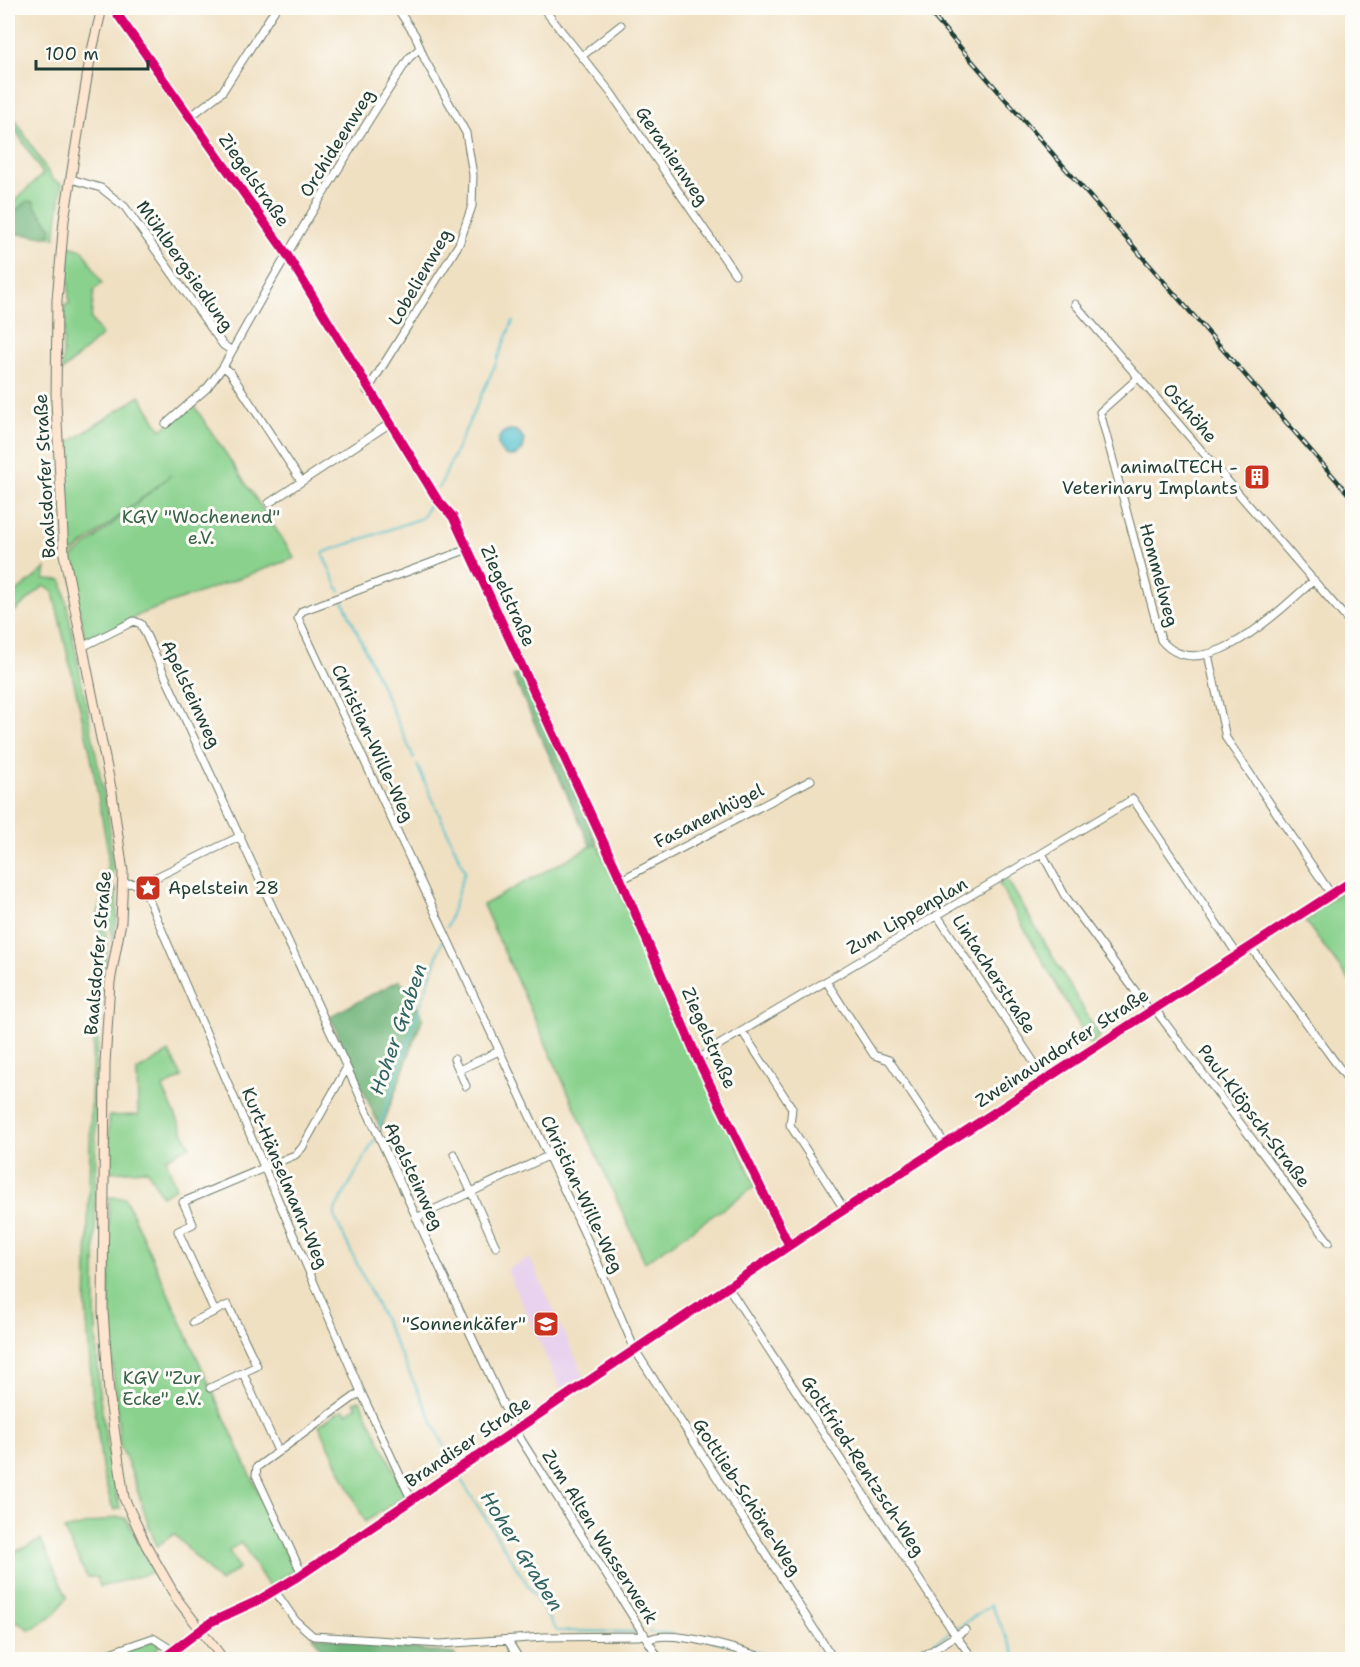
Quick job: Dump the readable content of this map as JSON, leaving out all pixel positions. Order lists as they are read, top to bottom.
{
  "streets": {
    "main road": ["Baalsdorfer Straße", "Zweinaundorfer Straße", "Brandiser Straße"],
    "street": [
      "Orchideenweg",
      "Geranienweg",
      "Ziegelstraße",
      "Mühlbergsiedlung",
      "Lobelienweg",
      "Osthöhe",
      "Hommelweg",
      "Apelsteinweg",
      "Christian-Wille-Weg",
      "Fasanenhügel",
      "Zum Lippenplan",
      "Lintacherstraße",
      "Paul-Klöpsch-Straße",
      "Kurt-Hänselmann-Weg",
      "Gottfried-Rentzsch-Weg",
      "Gottlieb-Schöne-Weg",
      "Zum Alten Wasserwerk"
    ]
  },
  "crossings": [
    ["Orchideenweg", "Ziegelstraße"],
    ["Orchideenweg", "Mühlbergsiedlung"],
    ["Orchideenweg", "Lobelienweg"],
    ["Ziegelstraße", "Lobelienweg"],
    ["Ziegelstraße", "Christian-Wille-Weg"],
    ["Ziegelstraße", "Fasanenhügel"],
    ["Ziegelstraße", "Zum Lippenplan"],
    ["Ziegelstraße", "Zweinaundorfer Straße"],
    ["Ziegelstraße", "Brandiser Straße"],
    ["Mühlbergsiedlung", "Baalsdorfer Straße"],
    ["Osthöhe", "Hommelweg"],
    ["Baalsdorfer Straße", "Apelsteinweg"],
    ["Baalsdorfer Straße", "Brandiser Straße"],
    ["Apelsteinweg", "Brandiser Straße"],
    ["Apelsteinweg", "Zum Alten Wasserwerk"],
    ["Christian-Wille-Weg", "Brandiser Straße"],
    ["Christian-Wille-Weg", "Gottlieb-Schöne-Weg"],
    ["Zum Lippenplan", "Lintacherstraße"],
    ["Zum Lippenplan", "Zweinaundorfer Straße"],
    ["Zum Lippenplan", "Paul-Klöpsch-Straße"],
    ["Lintacherstraße", "Zweinaundorfer Straße"],
    ["Zweinaundorfer Straße", "Paul-Klöpsch-Straße"],
    ["Zweinaundorfer Straße", "Brandiser Straße"],
    ["Kurt-Hänselmann-Weg", "Brandiser Straße"],
    ["Brandiser Straße", "Gottfried-Rentzsch-Weg"],
    ["Brandiser Straße", "Gottlieb-Schöne-Weg"],
    ["Brandiser Straße", "Zum Alten Wasserwerk"]
  ],
  "water": ["Hoher Graben"],
  "parks": ["KGV \"Wochenend\" e.V.", "KGV \"Zur Ecke\" e.V."],
  "places": {
    "building": ["animalTECH - Veterinary Implants"],
    "place": ["Apelstein 28"],
    "school or university": ["\"Sonnenkäfer\""]
  },
  "scale_bar": "100 m"
}
